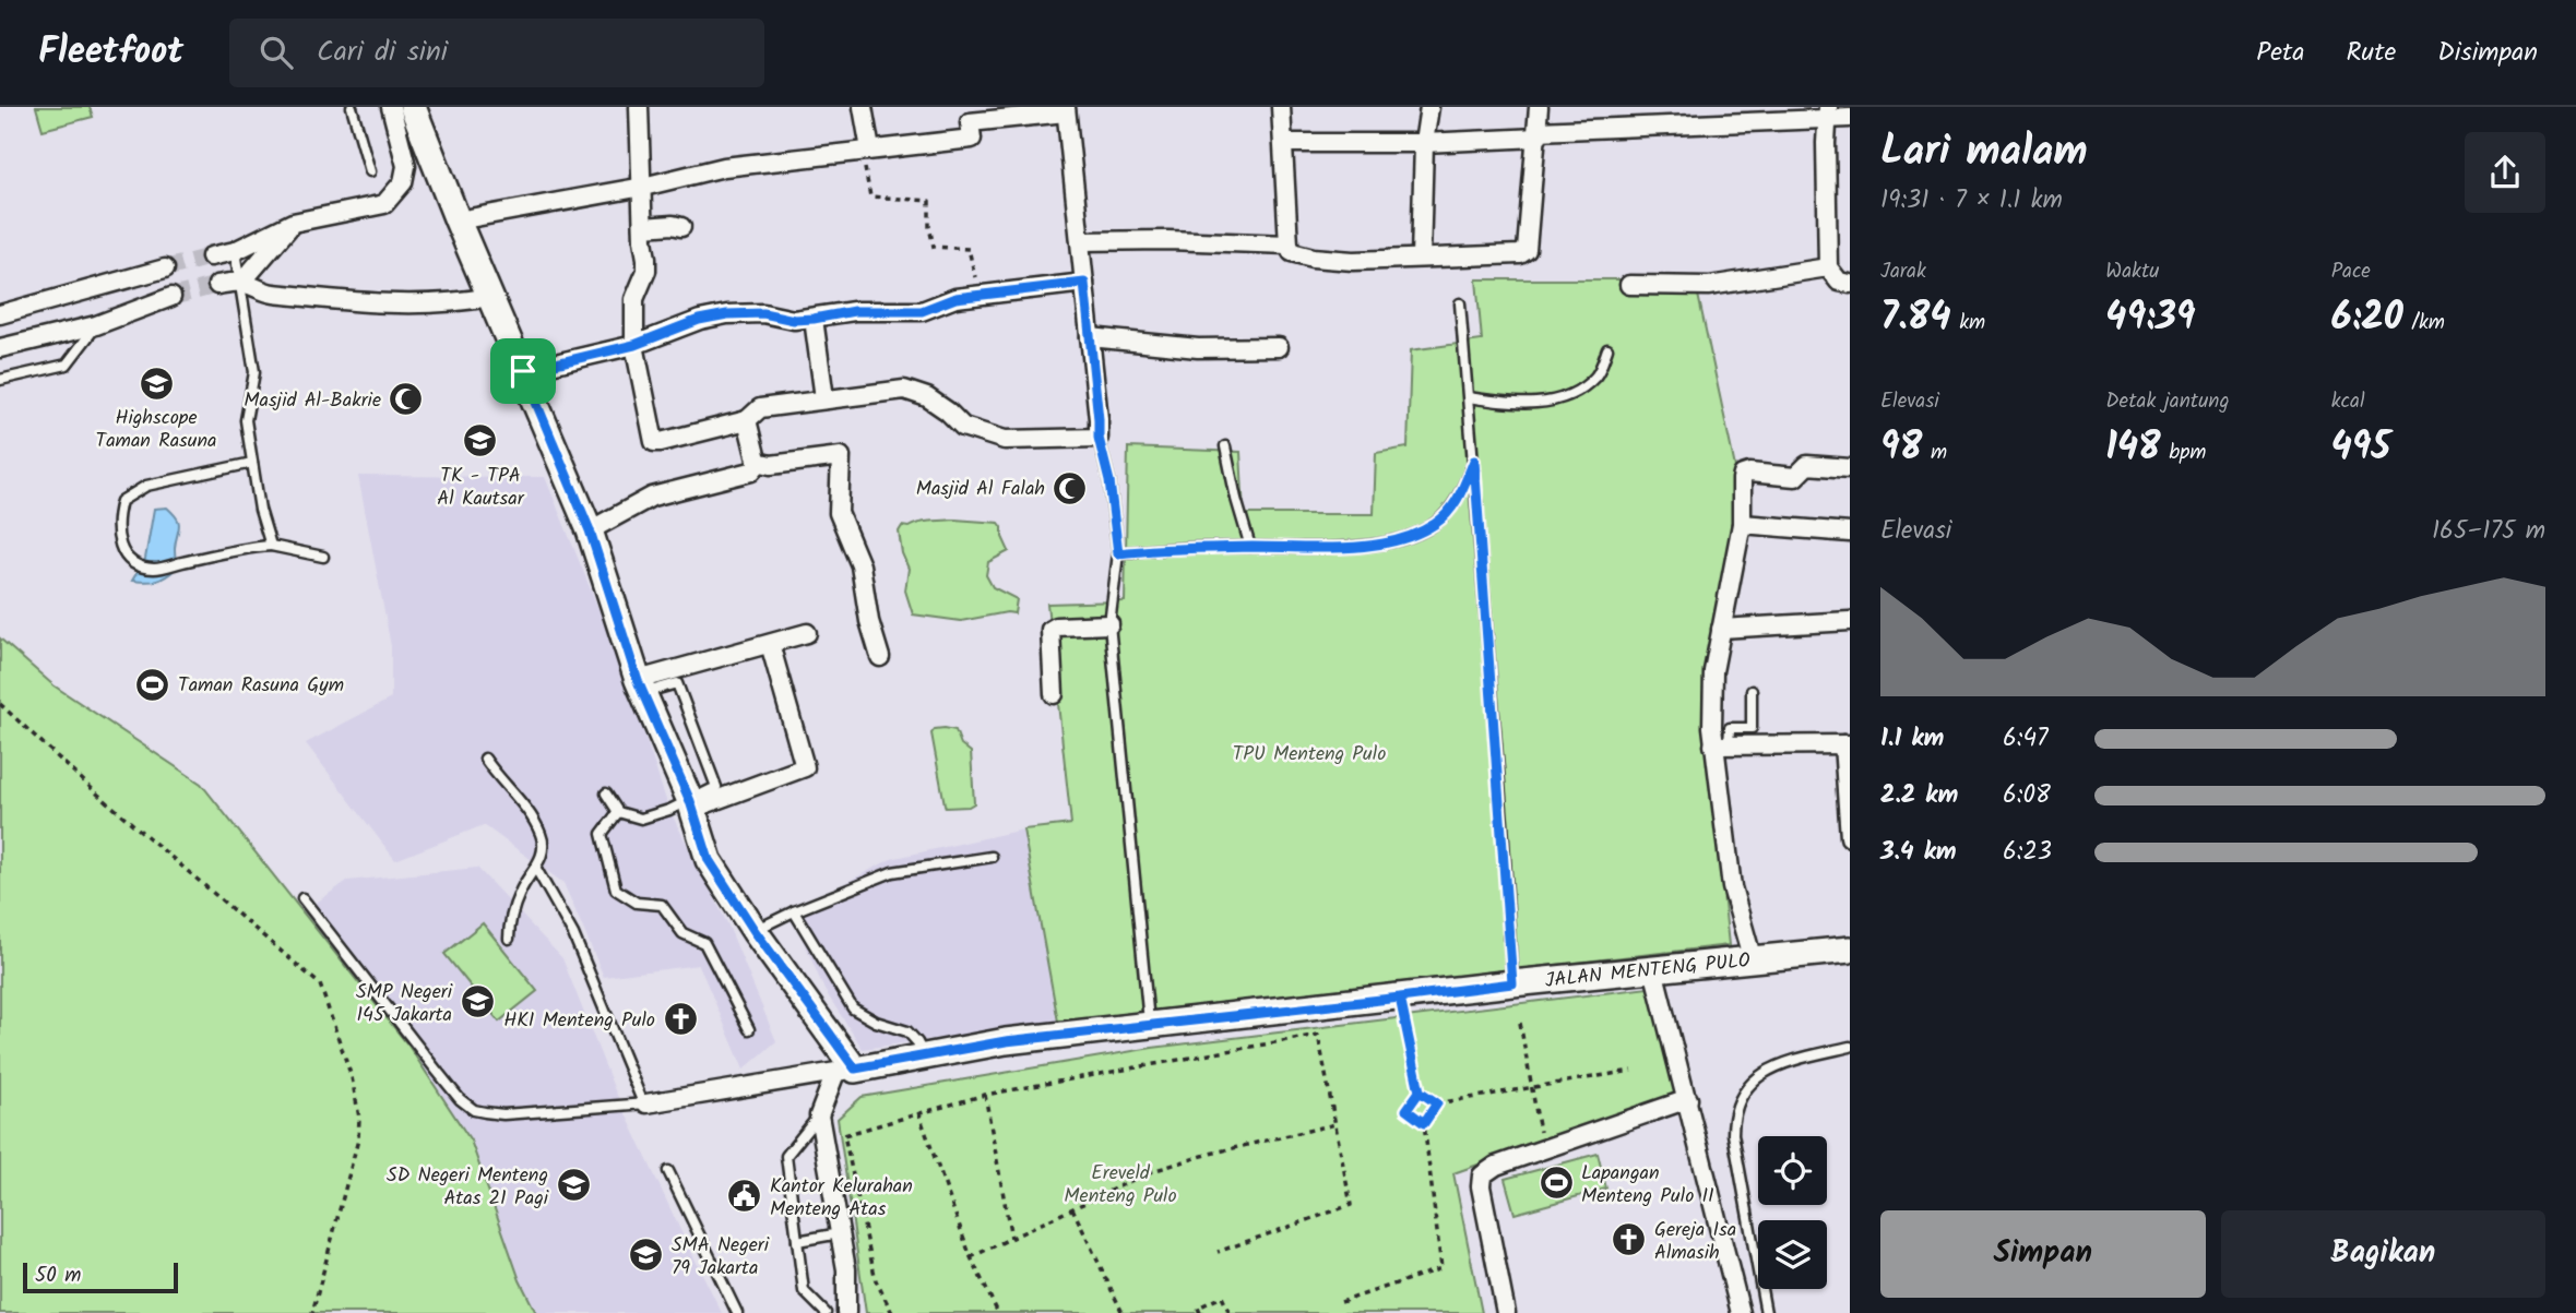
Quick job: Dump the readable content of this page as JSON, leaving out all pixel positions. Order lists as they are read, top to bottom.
{
  "streets": {
    "street": ["JALAN MENTENG PULO"]
  },
  "parks": ["TPU Menteng Pulo", "Ereveld Menteng Pulo"],
  "places": {
    "school or university": [
      "Highscope Taman Rasuna",
      "TK - TPA Al Kautsar",
      "SMP Negeri 145 Jakarta",
      "SD Negeri Menteng Atas 21 Pagi",
      "SMA Negeri 79 Jakarta"
    ],
    "mosque": ["Masjid Al-Bakrie", "Masjid Al Falah"],
    "sports": ["Taman Rasuna Gym", "Lapangan Menteng Pulo II"],
    "church": ["HKI Menteng Pulo", "Gereja Isa Almasih"],
    "public building": ["Kantor Kelurahan Menteng Atas"]
  },
  "scale_bar": "50 m",
  "page": {
    "header": "Fleetfoot",
    "search": "Cari di sini",
    "nav": ["Peta", "Rute", "Disimpan"],
    "heading": ["Lari malam", "19:31 · 7 × 1.1 km"],
    "stats": [
      ["Jarak", "7.84 km"],
      ["Waktu", "49:39"],
      ["Pace", "6:20 /km"],
      ["Elevasi", "98 m"],
      ["Detak jantung", "148 bpm"],
      ["kcal", "495"]
    ],
    "chart": ["Elevasi", "165–175 m"],
    "list": [
      {
        "name": "1.1 km",
        "note": "6:47"
      },
      {
        "name": "2.2 km",
        "note": "6:08"
      },
      {
        "name": "3.4 km",
        "note": "6:23"
      }
    ],
    "buttons": ["Simpan", "Bagikan"],
    "scale": "50 m"
  }
}
